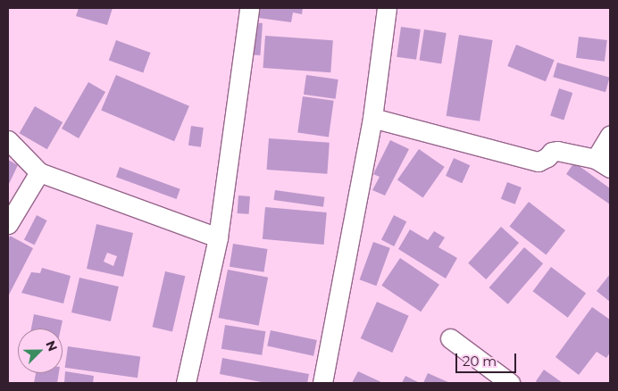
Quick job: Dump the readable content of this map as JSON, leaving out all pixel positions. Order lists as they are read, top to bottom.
{
  "scale_bar": "20 m",
  "north": "top right"
}
